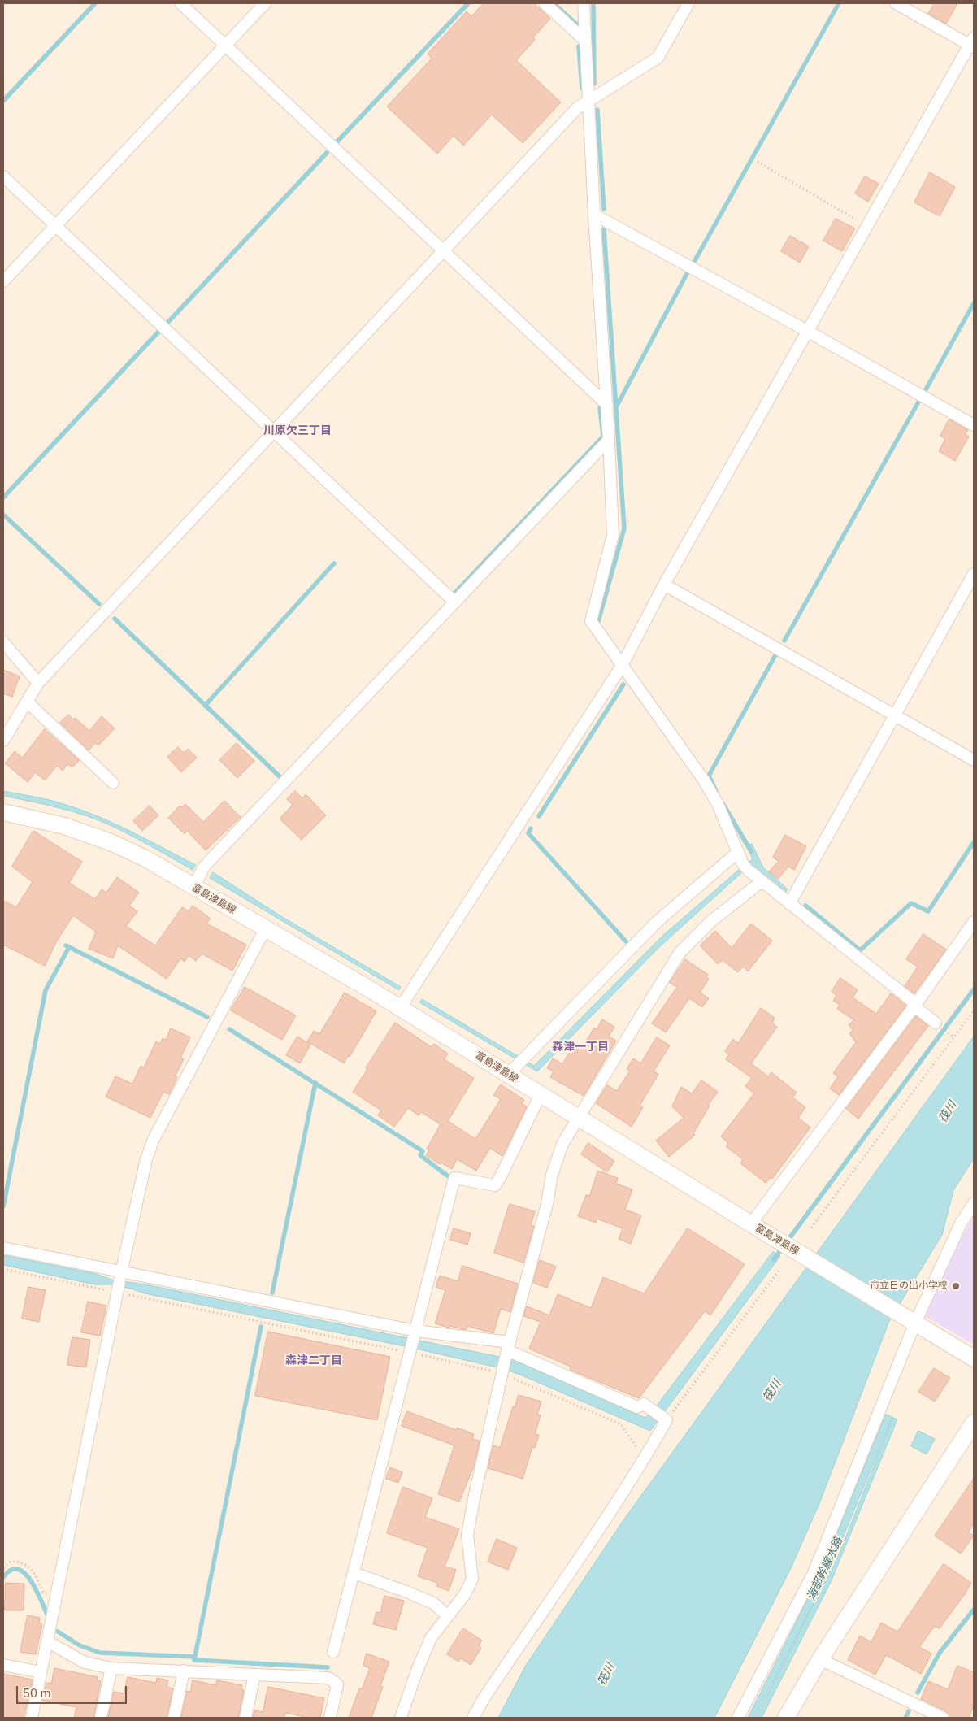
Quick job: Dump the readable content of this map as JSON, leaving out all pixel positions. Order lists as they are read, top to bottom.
{
  "streets": {
    "main road": ["富島津島線"]
  },
  "districts": ["川原欠三丁目", "森津一丁目", "森津二丁目"],
  "water": ["筏川", "海部幹線水路"],
  "places": ["市立日の出小学校"],
  "scale_bar": "50 m"
}
